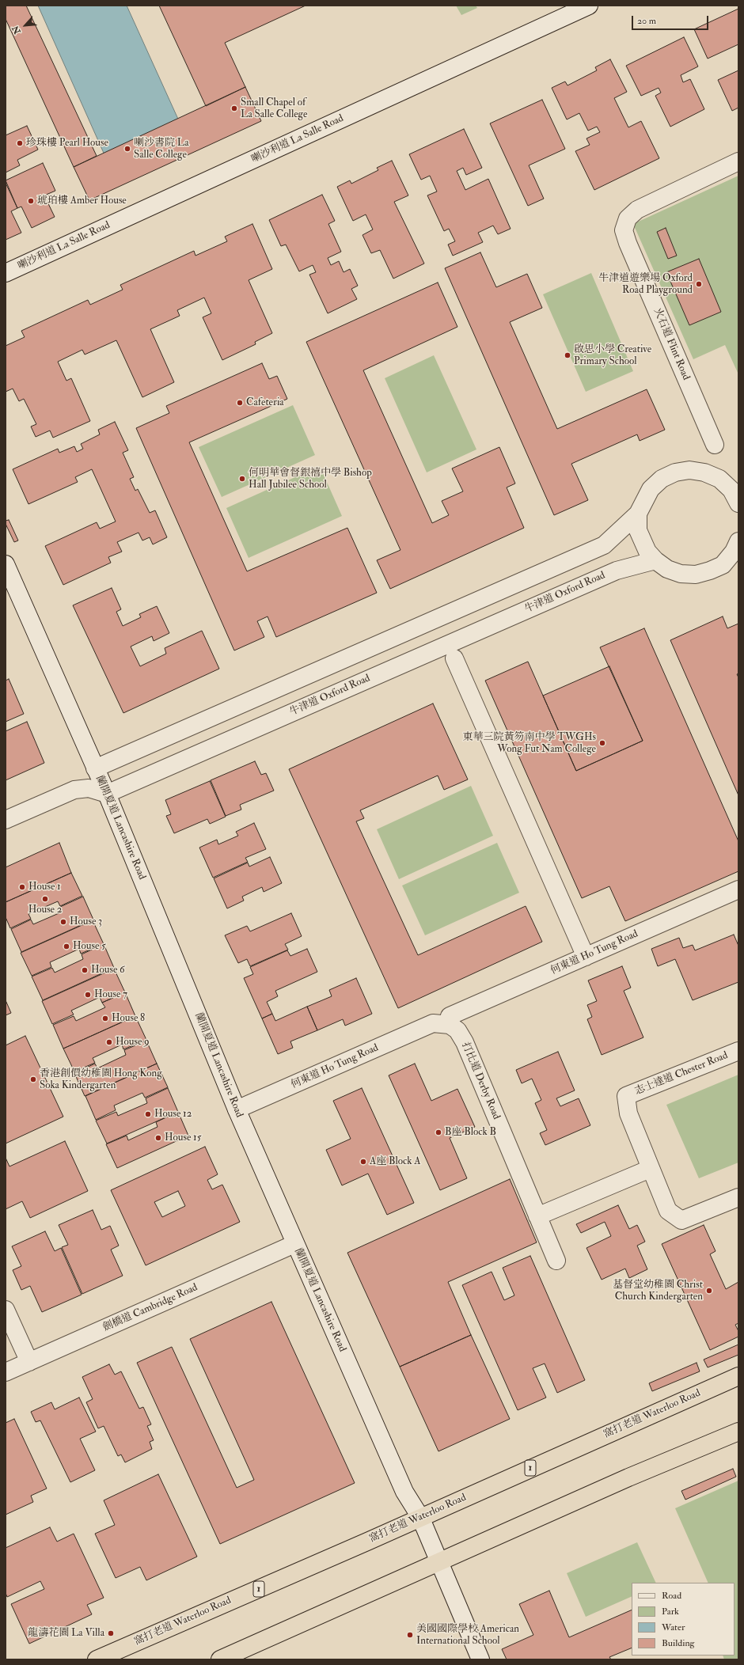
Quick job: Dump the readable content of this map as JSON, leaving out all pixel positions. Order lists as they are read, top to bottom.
{
  "streets": {
    "highway": ["窩打老道 Waterloo Road", "1"],
    "street": [
      "喇沙利道 La Salle Road",
      "火石道 Flint Road",
      "牛津道 Oxford Road",
      "蘭開夏道 Lancashire Road",
      "何東道 Ho Tung Road",
      "志士達道 Chester Road",
      "打比道 Derby Road",
      "劍橋道 Cambridge Road"
    ]
  },
  "crossings": [
    ["牛津道 Oxford Road", "蘭開夏道 Lancashire Road"],
    ["蘭開夏道 Lancashire Road", "何東道 Ho Tung Road"],
    ["蘭開夏道 Lancashire Road", "劍橋道 Cambridge Road"],
    ["蘭開夏道 Lancashire Road", "窩打老道 Waterloo Road"],
    ["何東道 Ho Tung Road", "打比道 Derby Road"]
  ],
  "places": [
    "Small Chapel of La Salle College",
    "珍珠樓 Pearl House",
    "喇沙書院 La Salle College",
    "琥珀樓 Amber House",
    "牛津道遊樂場 Oxford Road Playground",
    "啟思小學 Creative Primary School",
    "Cafeteria",
    "何明華會督銀禧中學 Bishop Hall Jubilee School",
    "東華三院黃笏南中學 TWGHs Wong Fut Nam College",
    "House 1",
    "House 2",
    "House 3",
    "House 5",
    "House 6",
    "House 7",
    "House 8",
    "House 9",
    "香港創價幼稚園 Hong Kong Soka Kindergarten",
    "House 12",
    "B座 Block B",
    "House 15",
    "A座 Block A",
    "基督堂幼稚園 Christ Church Kindergarten",
    "龍濤花園 La Villa",
    "美國國際學校 American International School"
  ],
  "legend": [
    "Road",
    "Park",
    "Water",
    "Building"
  ],
  "scale_bar": "20 m",
  "north": "bottom left"
}
